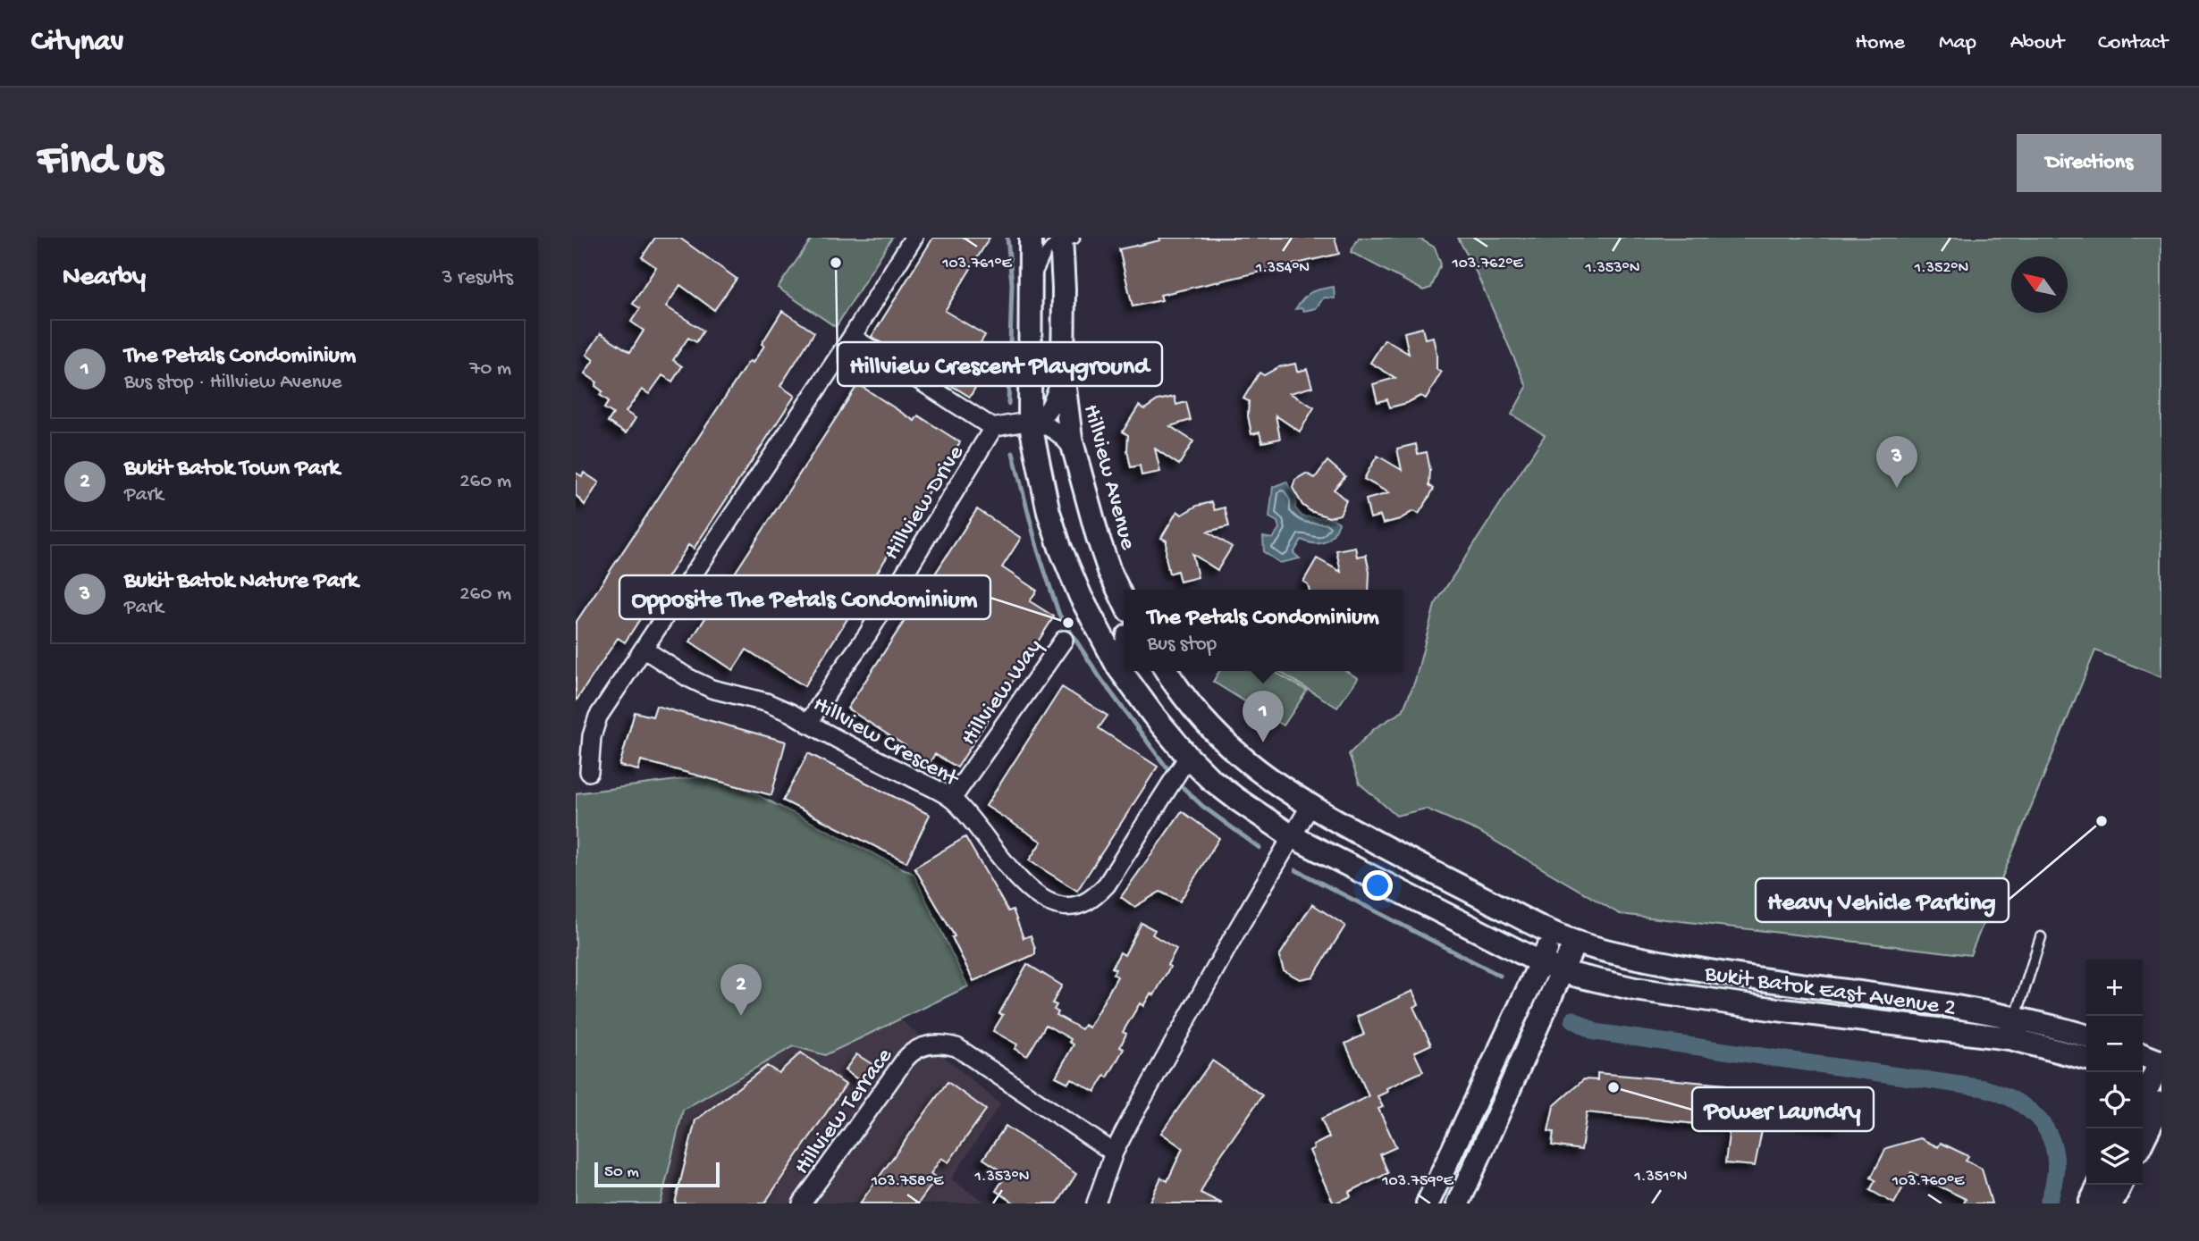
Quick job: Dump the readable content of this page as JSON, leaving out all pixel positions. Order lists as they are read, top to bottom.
{
  "streets": {
    "street": [
      "Hillview Avenue",
      "Hillview Drive",
      "Hillview Way",
      "Hillview Crescent",
      "Bukit Batok East Avenue 2",
      "Hillview Terrace"
    ]
  },
  "crossings": [
    ["Hillview Drive", "Hillview Crescent"],
    ["Hillview Way", "Hillview Crescent"]
  ],
  "places": [
    "Hillview Crescent Playground",
    "Opposite The Petals Condominium",
    "Heavy Vehicle Parking",
    "Power Laundry"
  ],
  "scale_bar": "50 m",
  "north": "top left",
  "page": {
    "header": "Citynav",
    "nav": [
      "Home",
      "Map",
      "About",
      "Contact"
    ],
    "buttons": "Directions",
    "title": "Find us",
    "heading": ["Nearby", "3 results"],
    "list": [
      {
        "mark": "1",
        "name": "The Petals Condominium",
        "note": "Bus stop · Hillview Avenue",
        "value": "70 m"
      },
      {
        "mark": "2",
        "name": "Bukit Batok Town Park",
        "note": "Park",
        "value": "260 m"
      },
      {
        "mark": "3",
        "name": "Bukit Batok Nature Park",
        "note": "Park",
        "value": "260 m"
      }
    ],
    "pins": ["3", "1", "2"],
    "popup": ["The Petals Condominium", "Bus stop"],
    "map_buttons": ["+", "−"],
    "scale": "50 m"
  },
  "coordinates": [
    "103.761°E",
    "103.762°E",
    "1.354°N",
    "1.353°N",
    "1.352°N",
    "1.351°N",
    "103.758°E",
    "103.759°E",
    "103.760°E"
  ]
}
